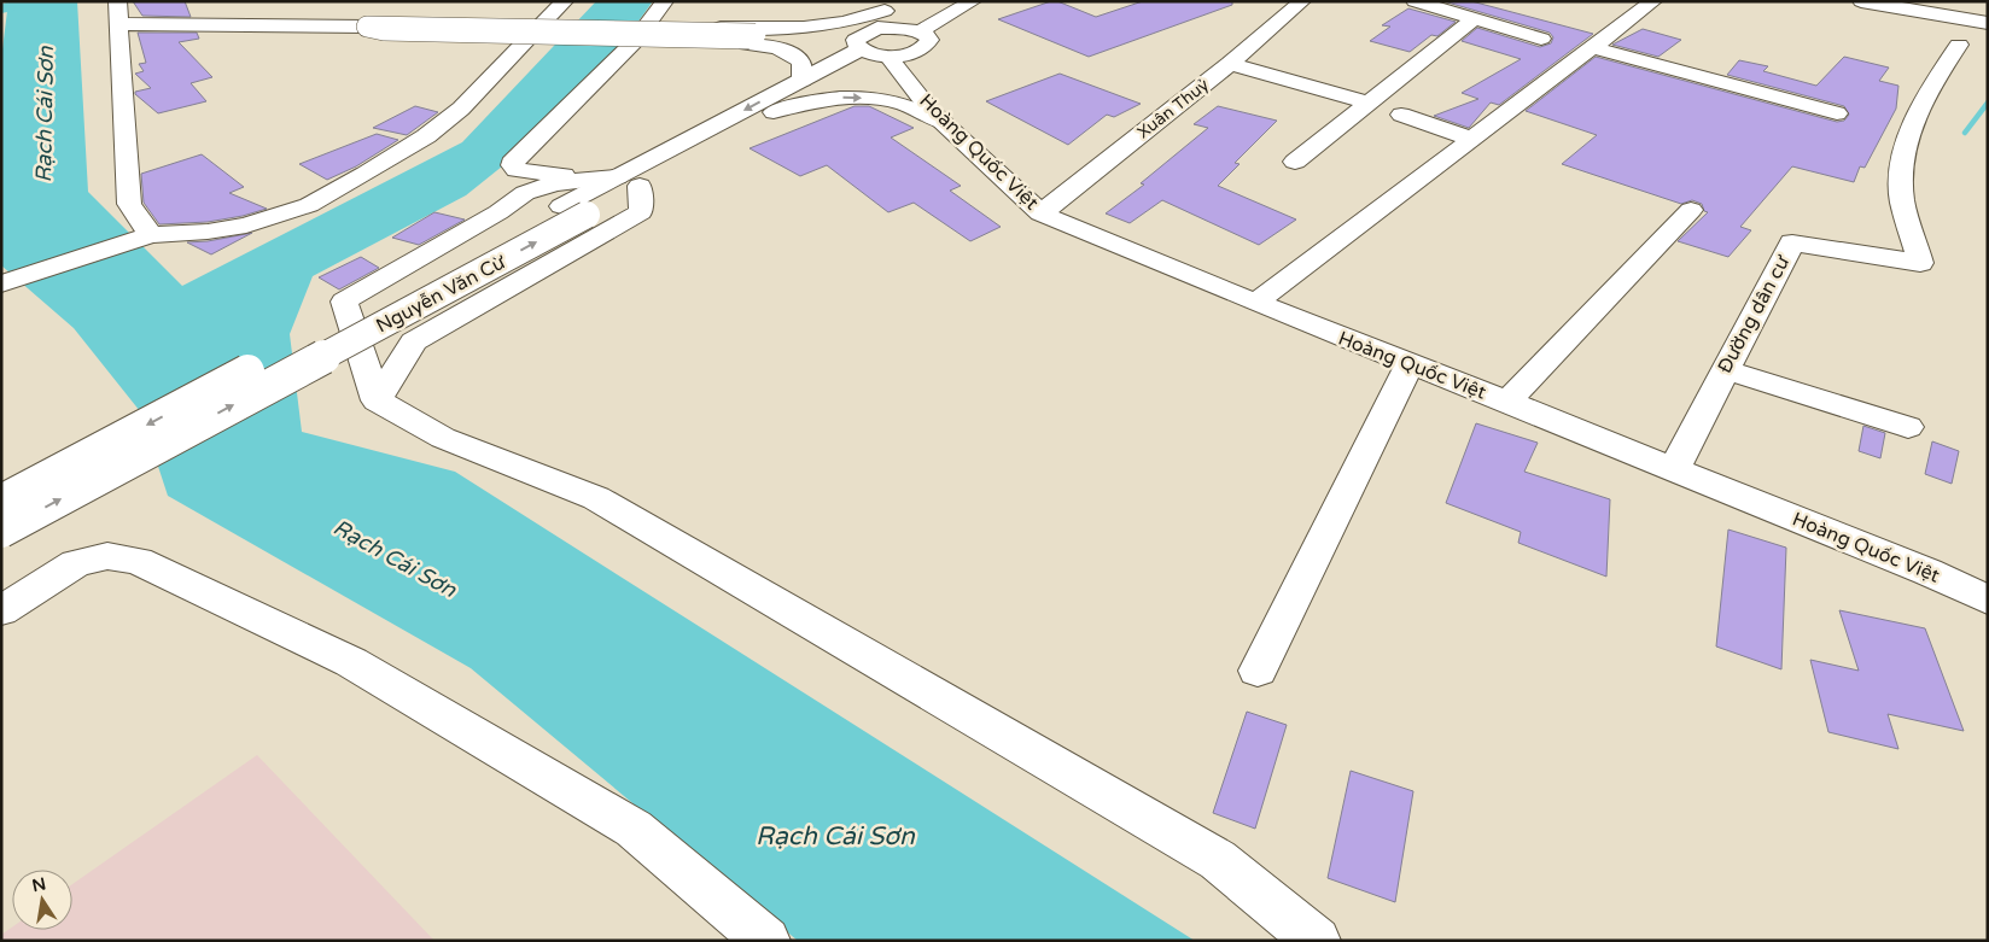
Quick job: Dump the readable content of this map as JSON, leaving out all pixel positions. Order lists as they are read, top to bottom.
{
  "streets": {
    "street": [
      "Xuân Thuỷ",
      "Hoàng Quốc Việt",
      "Nguyễn Văn Cừ",
      "Đường dân cư"
    ]
  },
  "crossings": [
    ["Xuân Thuỷ", "Hoàng Quốc Việt"],
    ["Hoàng Quốc Việt", "Nguyễn Văn Cừ"],
    ["Hoàng Quốc Việt", "Đường dân cư"]
  ],
  "water": ["Rạch Cái Sơn"],
  "north": "top"
}
